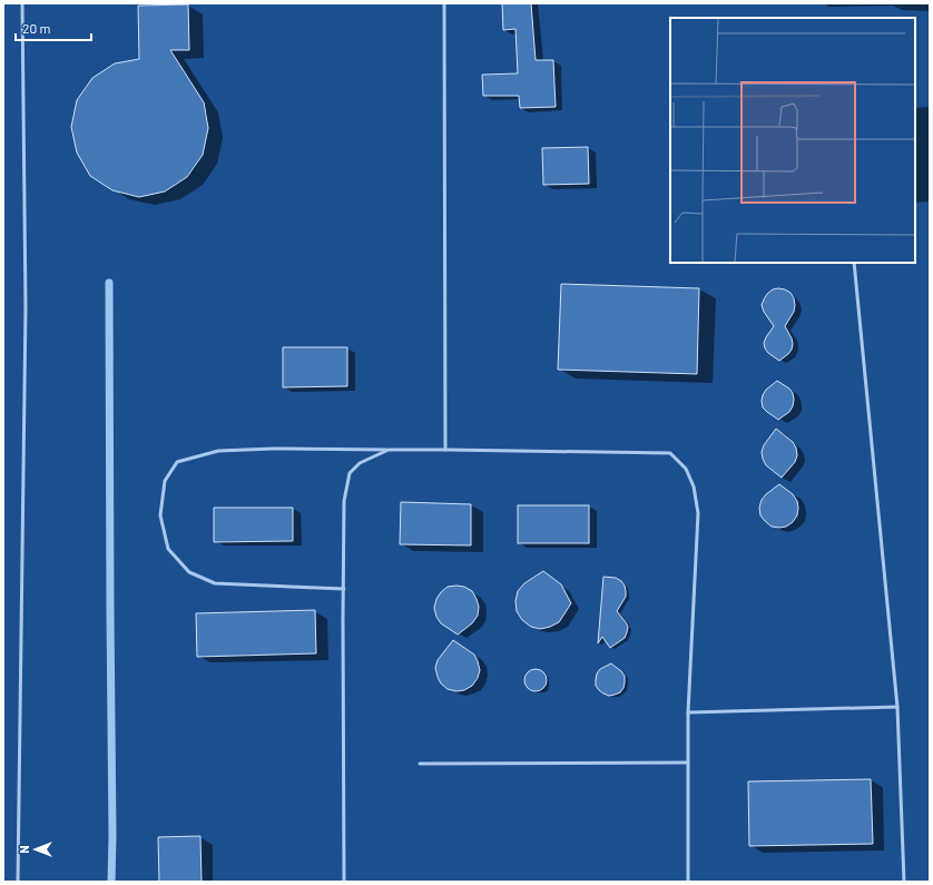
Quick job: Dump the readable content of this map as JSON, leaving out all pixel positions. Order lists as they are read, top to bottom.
{
  "scale_bar": "20 m",
  "north": "left"
}
